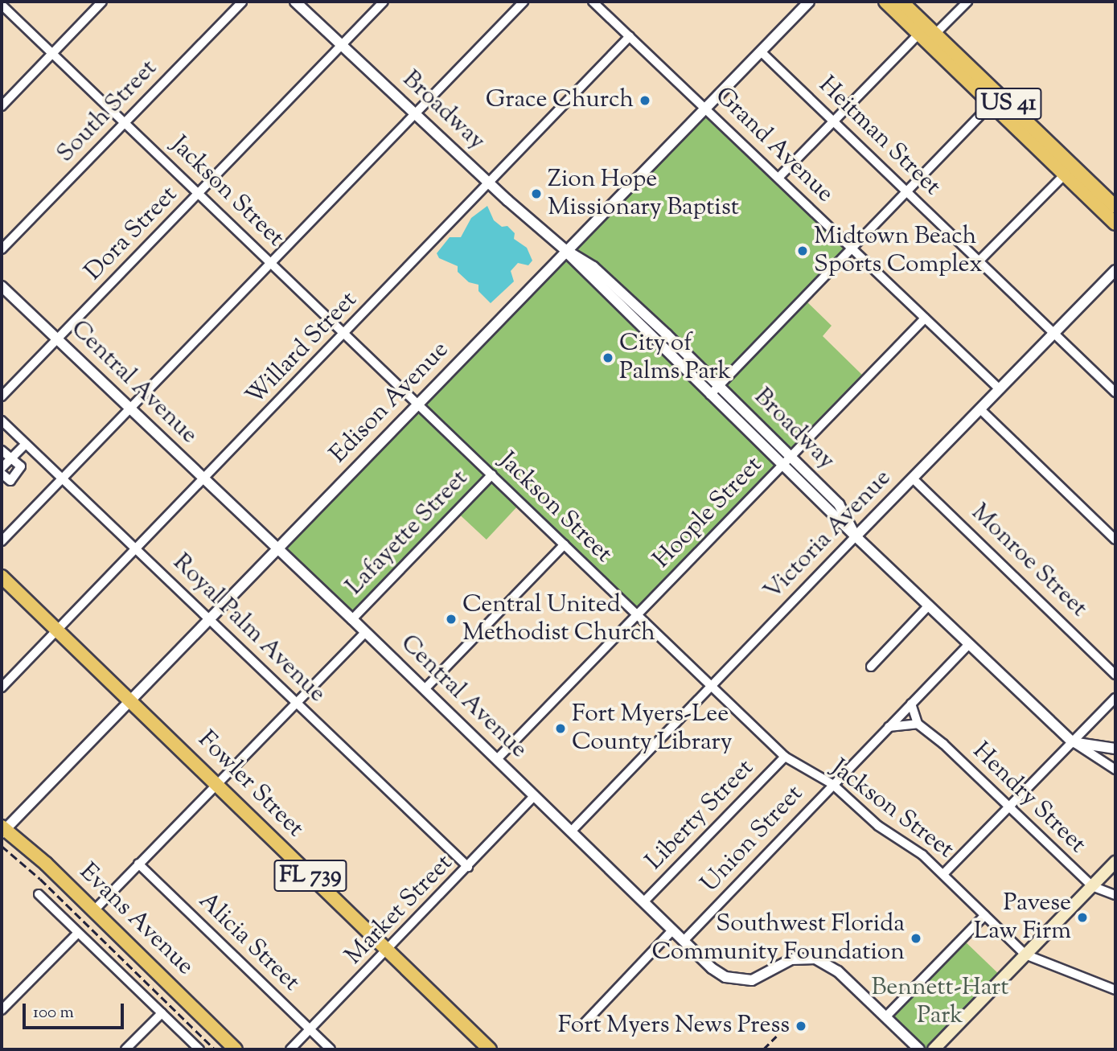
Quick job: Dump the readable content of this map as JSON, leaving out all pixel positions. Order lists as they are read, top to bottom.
{
  "streets": {
    "main road": [
      "US 41",
      "Fowler Street",
      "FL 739",
      "Evans Avenue"
    ],
    "street": [
      "Broadway",
      "South Street",
      "Heitman Street",
      "Grand Avenue",
      "Jackson Street",
      "Dora Street",
      "Willard Street",
      "Central Avenue",
      "Edison Avenue",
      "Hoople Street",
      "Lafayette Street",
      "Victoria Avenue",
      "Monroe Street",
      "Royal Palm Avenue",
      "Hendry Street",
      "Liberty Street",
      "Union Street",
      "Market Street",
      "Alicia Street"
    ]
  },
  "crossings": [
    ["Broadway", "Dora Street"],
    ["Broadway", "Willard Street"],
    ["Broadway", "Edison Avenue"],
    ["Broadway", "Hoople Street"],
    ["Broadway", "Victoria Avenue"],
    ["Broadway", "Union Street"],
    ["South Street", "Jackson Street"],
    ["Heitman Street", "Edison Avenue"],
    ["Heitman Street", "Victoria Avenue"],
    ["Grand Avenue", "Willard Street"],
    ["Grand Avenue", "Edison Avenue"],
    ["Grand Avenue", "Hoople Street"],
    ["Grand Avenue", "Victoria Avenue"],
    ["Jackson Street", "Dora Street"],
    ["Jackson Street", "Willard Street"],
    ["Jackson Street", "Edison Avenue"],
    ["Jackson Street", "Hoople Street"],
    ["Jackson Street", "Lafayette Street"],
    ["Jackson Street", "Victoria Avenue"],
    ["Jackson Street", "Liberty Street"],
    ["Jackson Street", "Union Street"],
    ["Dora Street", "Central Avenue"],
    ["Willard Street", "Central Avenue"],
    ["Willard Street", "Royal Palm Avenue"],
    ["Willard Street", "Fowler Street"],
    ["Central Avenue", "Edison Avenue"],
    ["Central Avenue", "Hoople Street"],
    ["Central Avenue", "Lafayette Street"],
    ["Central Avenue", "Victoria Avenue"],
    ["Central Avenue", "Liberty Street"],
    ["Central Avenue", "Union Street"],
    ["Central Avenue", "Market Street"],
    ["Edison Avenue", "Royal Palm Avenue"],
    ["Edison Avenue", "Fowler Street"],
    ["Edison Avenue", "Evans Avenue"],
    ["Lafayette Street", "Royal Palm Avenue"],
    ["Lafayette Street", "Fowler Street"],
    ["Lafayette Street", "Evans Avenue"],
    ["Lafayette Street", "Alicia Street"],
    ["Victoria Avenue", "Monroe Street"],
    ["Royal Palm Avenue", "Market Street"],
    ["Fowler Street", "Market Street"],
    ["Market Street", "Alicia Street"]
  ],
  "parks": ["Bennett-Hart Park"],
  "places": [
    "Grace Church",
    "Zion Hope Missionary Baptist",
    "Midtown Beach Sports Complex",
    "City of Palms Park",
    "Central United Methodist Church",
    "Fort Myers-Lee County Library",
    "Pavese Law Firm",
    "Southwest Florida Community Foundation",
    "Fort Myers News Press"
  ],
  "scale_bar": "100 m"
}
